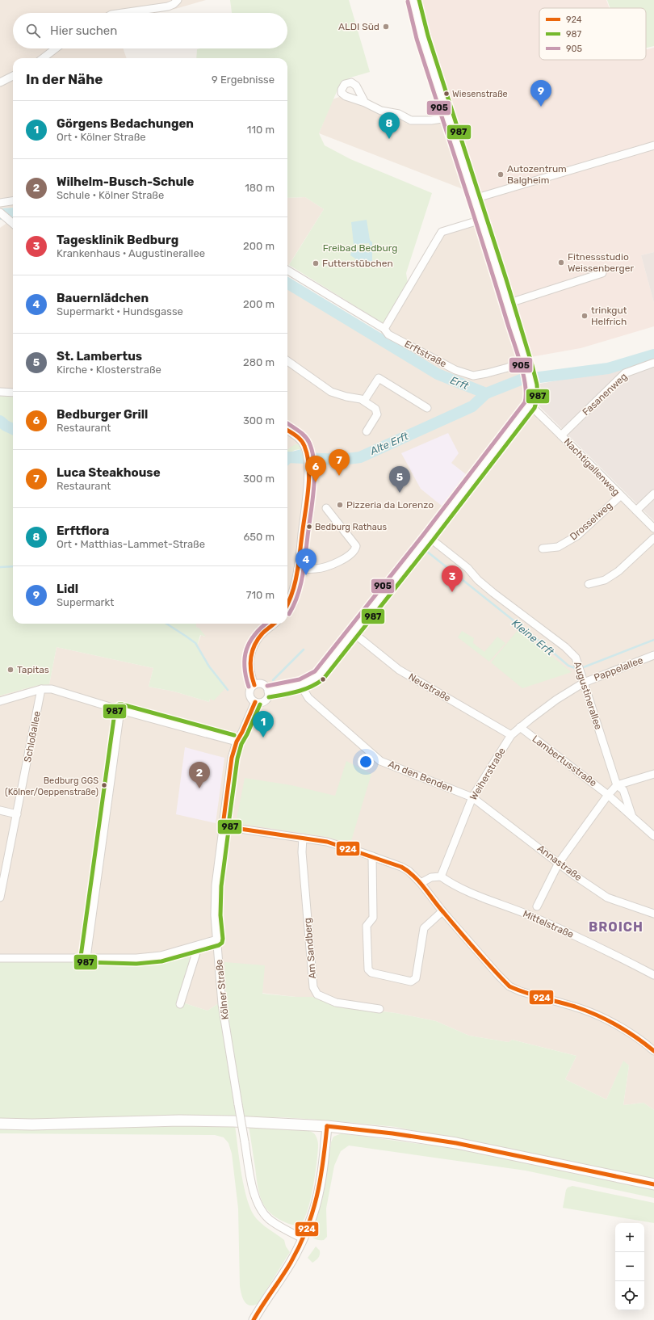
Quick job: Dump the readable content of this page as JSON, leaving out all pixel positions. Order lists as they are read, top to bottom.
{
  "streets": {
    "street": [
      "Erftstraße",
      "Fasanenweg",
      "Nachtigallenweg",
      "Drosselweg",
      "Pappelallee",
      "Neustraße",
      "Augustinerallee",
      "Schloßallee",
      "Lambertusstraße",
      "Weiherstraße",
      "An den Benden",
      "Annastraße",
      "Mittelstraße",
      "Am Sandberg",
      "Kölner Straße"
    ]
  },
  "crossings": [
    ["Fasanenweg", "Nachtigallenweg"],
    ["Nachtigallenweg", "Drosselweg"],
    ["Pappelallee", "Augustinerallee"],
    ["Pappelallee", "Weiherstraße"],
    ["Neustraße", "Weiherstraße"],
    ["Augustinerallee", "Lambertusstraße"],
    ["Augustinerallee", "Weiherstraße"],
    ["Lambertusstraße", "Weiherstraße"],
    ["Weiherstraße", "An den Benden"],
    ["Weiherstraße", "Annastraße"],
    ["Weiherstraße", "Mittelstraße"],
    ["An den Benden", "Annastraße"]
  ],
  "districts": ["BROICH"],
  "water": ["Erft", "Alte Erft", "Kleine Erft"],
  "parks": ["Freibad Bedburg"],
  "places": [
    "ALDI Süd",
    "Wiesenstraße",
    "Autozentrum Balgheim",
    "Fitnessstudio Weissenberger",
    "Futterstübchen",
    "trinkgut Helfrich",
    "Pizzeria da Lorenzo",
    "Bedburg Rathaus",
    "Tapitas",
    "Bedburg GGS (Kölner/Oeppenstraße)"
  ],
  "lines": ["transit line 987", "transit line 905", "transit line 924"],
  "legend": ["924", "987", "905"],
  "page": {
    "search": "Hier suchen",
    "heading": ["In der Nähe", "9 Ergebnisse"],
    "pins": [
      "9",
      "8",
      "7",
      "6",
      "5",
      "4",
      "3",
      "1",
      "2"
    ],
    "list": [
      {
        "mark": "1",
        "name": "Görgens Bedachungen",
        "note": "Ort · Kölner Straße",
        "value": "110 m"
      },
      {
        "mark": "2",
        "name": "Wilhelm-Busch-Schule",
        "note": "Schule · Kölner Straße",
        "value": "180 m"
      },
      {
        "mark": "3",
        "name": "Tagesklinik Bedburg",
        "note": "Krankenhaus · Augustinerallee",
        "value": "200 m"
      },
      {
        "mark": "4",
        "name": "Bauernlädchen",
        "note": "Supermarkt · Hundsgasse",
        "value": "200 m"
      },
      {
        "mark": "5",
        "name": "St. Lambertus",
        "note": "Kirche · Klosterstraße",
        "value": "280 m"
      },
      {
        "mark": "6",
        "name": "Bedburger Grill",
        "note": "Restaurant",
        "value": "300 m"
      },
      {
        "mark": "7",
        "name": "Luca Steakhouse",
        "note": "Restaurant",
        "value": "300 m"
      },
      {
        "mark": "8",
        "name": "Erftflora",
        "note": "Ort · Matthias-Lammet-Straße",
        "value": "650 m"
      },
      {
        "mark": "9",
        "name": "Lidl",
        "note": "Supermarkt",
        "value": "710 m"
      }
    ],
    "map_buttons": ["+", "−"]
  }
}
